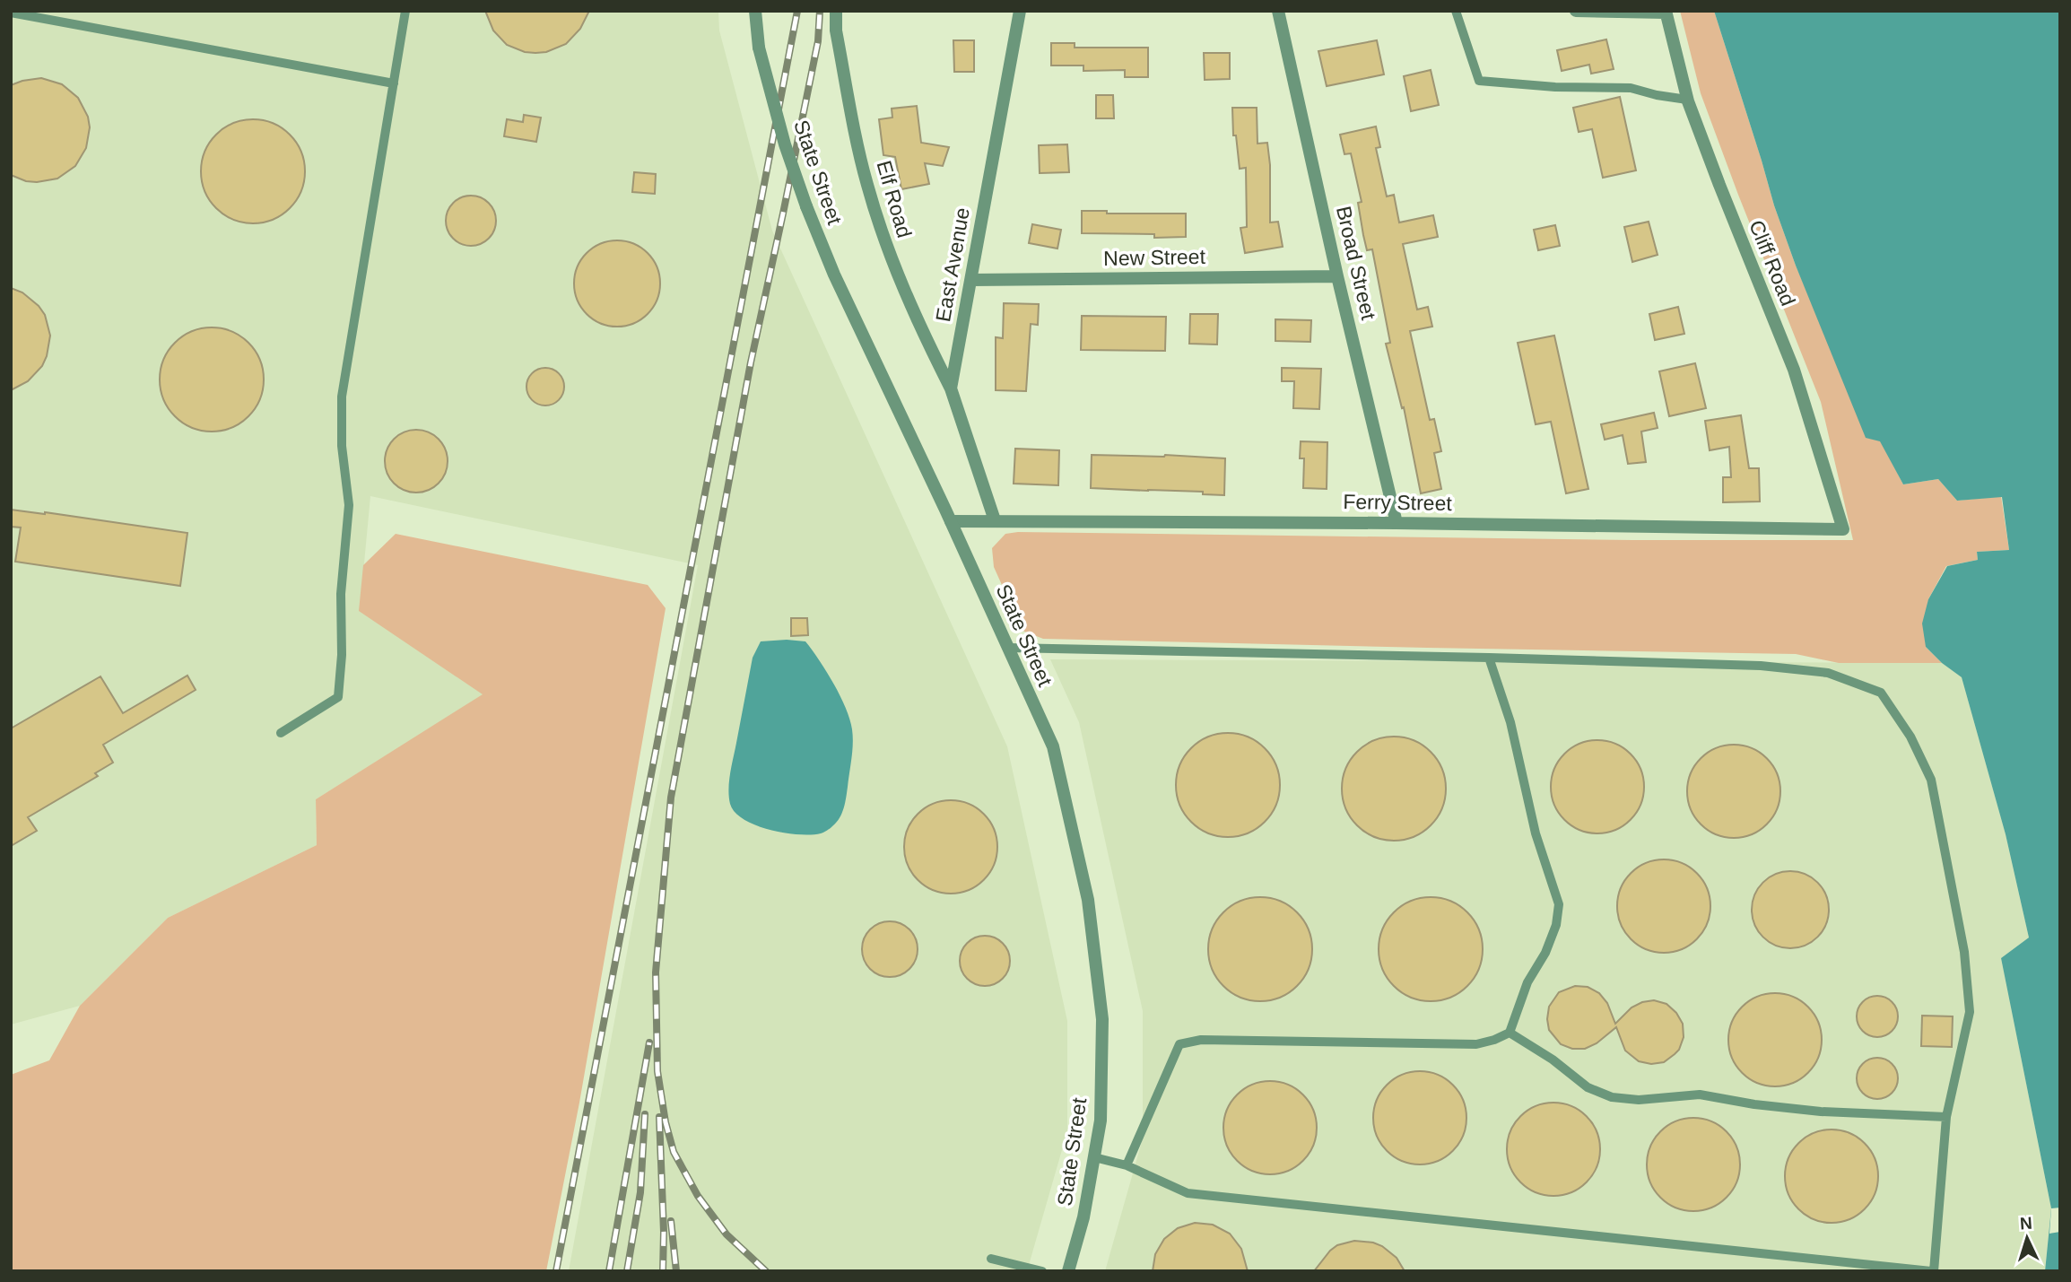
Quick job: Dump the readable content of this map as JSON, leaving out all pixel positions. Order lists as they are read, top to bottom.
{
  "streets": {
    "street": [
      "State Street",
      "Elf Road",
      "New Street",
      "Broad Street",
      "Cliff Road",
      "East Avenue",
      "Ferry Street"
    ]
  },
  "crossings": [
    ["State Street", "Ferry Street"],
    ["Elf Road", "East Avenue"],
    ["New Street", "Broad Street"],
    ["New Street", "East Avenue"],
    ["Broad Street", "Ferry Street"],
    ["Cliff Road", "Ferry Street"],
    ["East Avenue", "Ferry Street"]
  ],
  "north": "top"
}
